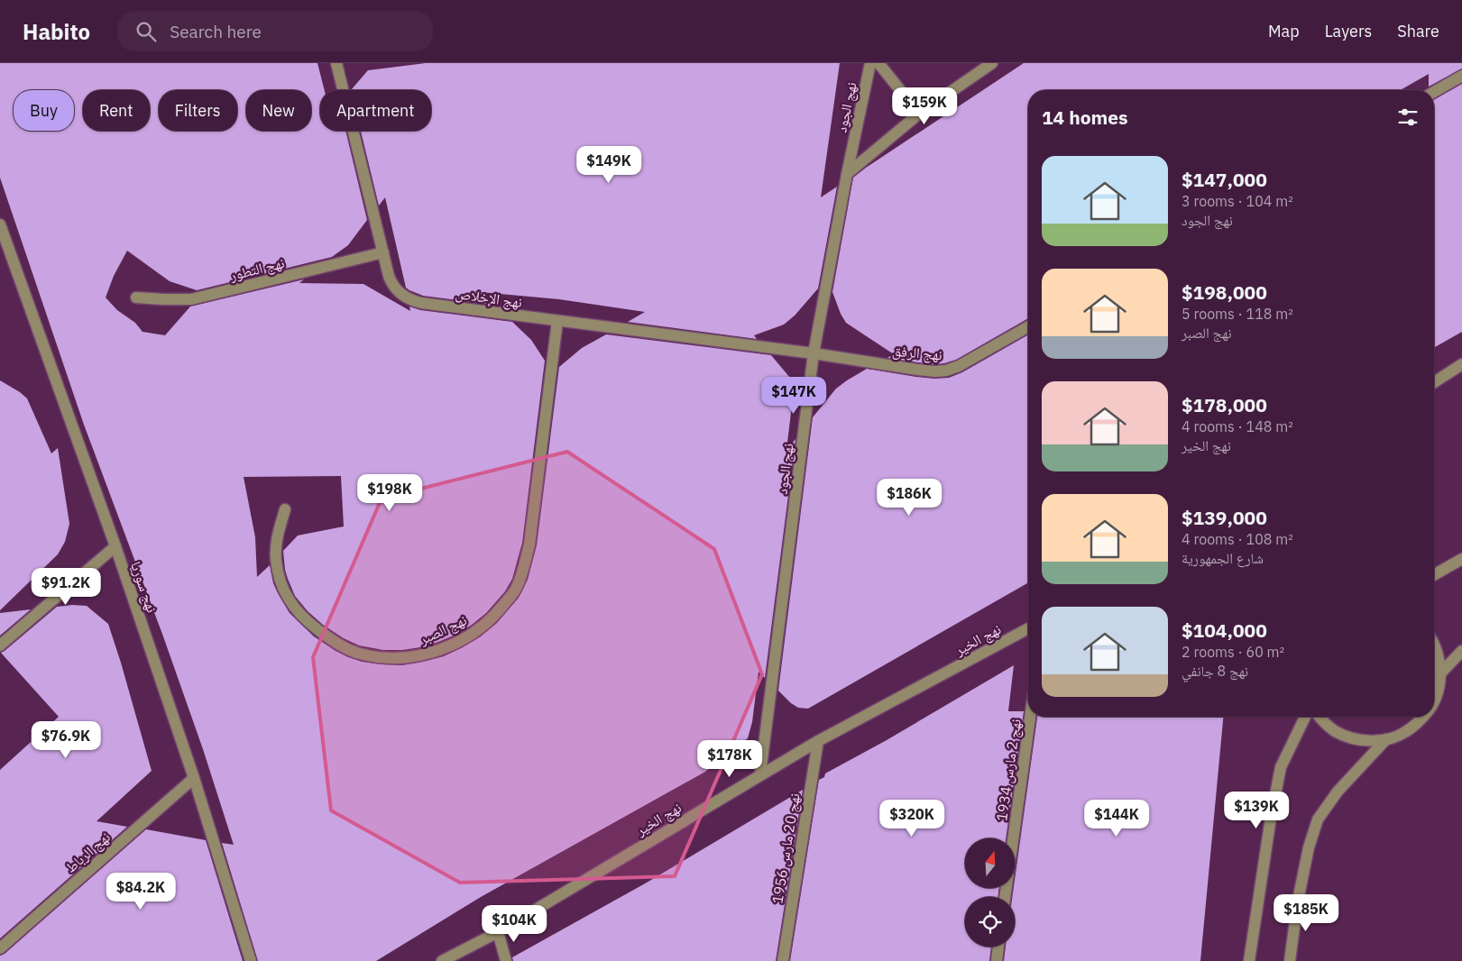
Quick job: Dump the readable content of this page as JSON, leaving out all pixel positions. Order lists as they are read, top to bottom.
{
  "streets": {
    "street": [
      "نهج الجود",
      "نهج التطور",
      "نهج الإخلاص",
      "نهج الرفق",
      "نهج سوريا",
      "نهج الصبر",
      "نهج الخير",
      "نهج 2 مارس 1934",
      "نهج 20 مارس 1956",
      "نهج الرباط"
    ]
  },
  "crossings": [
    ["نهج الجود", "نهج الإخلاص"],
    ["نهج الجود", "نهج الرفق"],
    ["نهج الجود", "نهج الخير"],
    ["نهج التطور", "نهج الإخلاص"],
    ["نهج الإخلاص", "نهج الرفق"],
    ["نهج الإخلاص", "نهج الصبر"],
    ["نهج سوريا", "نهج الرباط"],
    ["نهج الخير", "نهج 20 مارس 1956"]
  ],
  "north": "top",
  "page": {
    "header": "Habito",
    "search": "Search here",
    "nav": ["Map", "Layers", "Share"],
    "price": [
      "$159K",
      "$149K",
      "$147K",
      "$198K",
      "$186K",
      "$91.2K",
      "$76.9K",
      "$178K",
      "$139K",
      "$320K",
      "$144K",
      "$84.2K",
      "$185K",
      "$104K"
    ],
    "chip": [
      "Buy",
      "Rent",
      "Filters",
      "New",
      "Apartment"
    ],
    "heading": "14 homes",
    "list": [
      {
        "name": "$147,000",
        "note": "3 rooms · 104 m² · نهج الجود"
      },
      {
        "name": "$198,000",
        "note": "5 rooms · 118 m² · نهج الصبر"
      },
      {
        "name": "$178,000",
        "note": "4 rooms · 148 m² · نهج الخير"
      },
      {
        "name": "$139,000",
        "note": "4 rooms · 108 m² · شارع الجمهورية"
      },
      {
        "name": "$104,000",
        "note": "2 rooms · 60 m² · نهج 8 جانفي"
      }
    ]
  }
}
